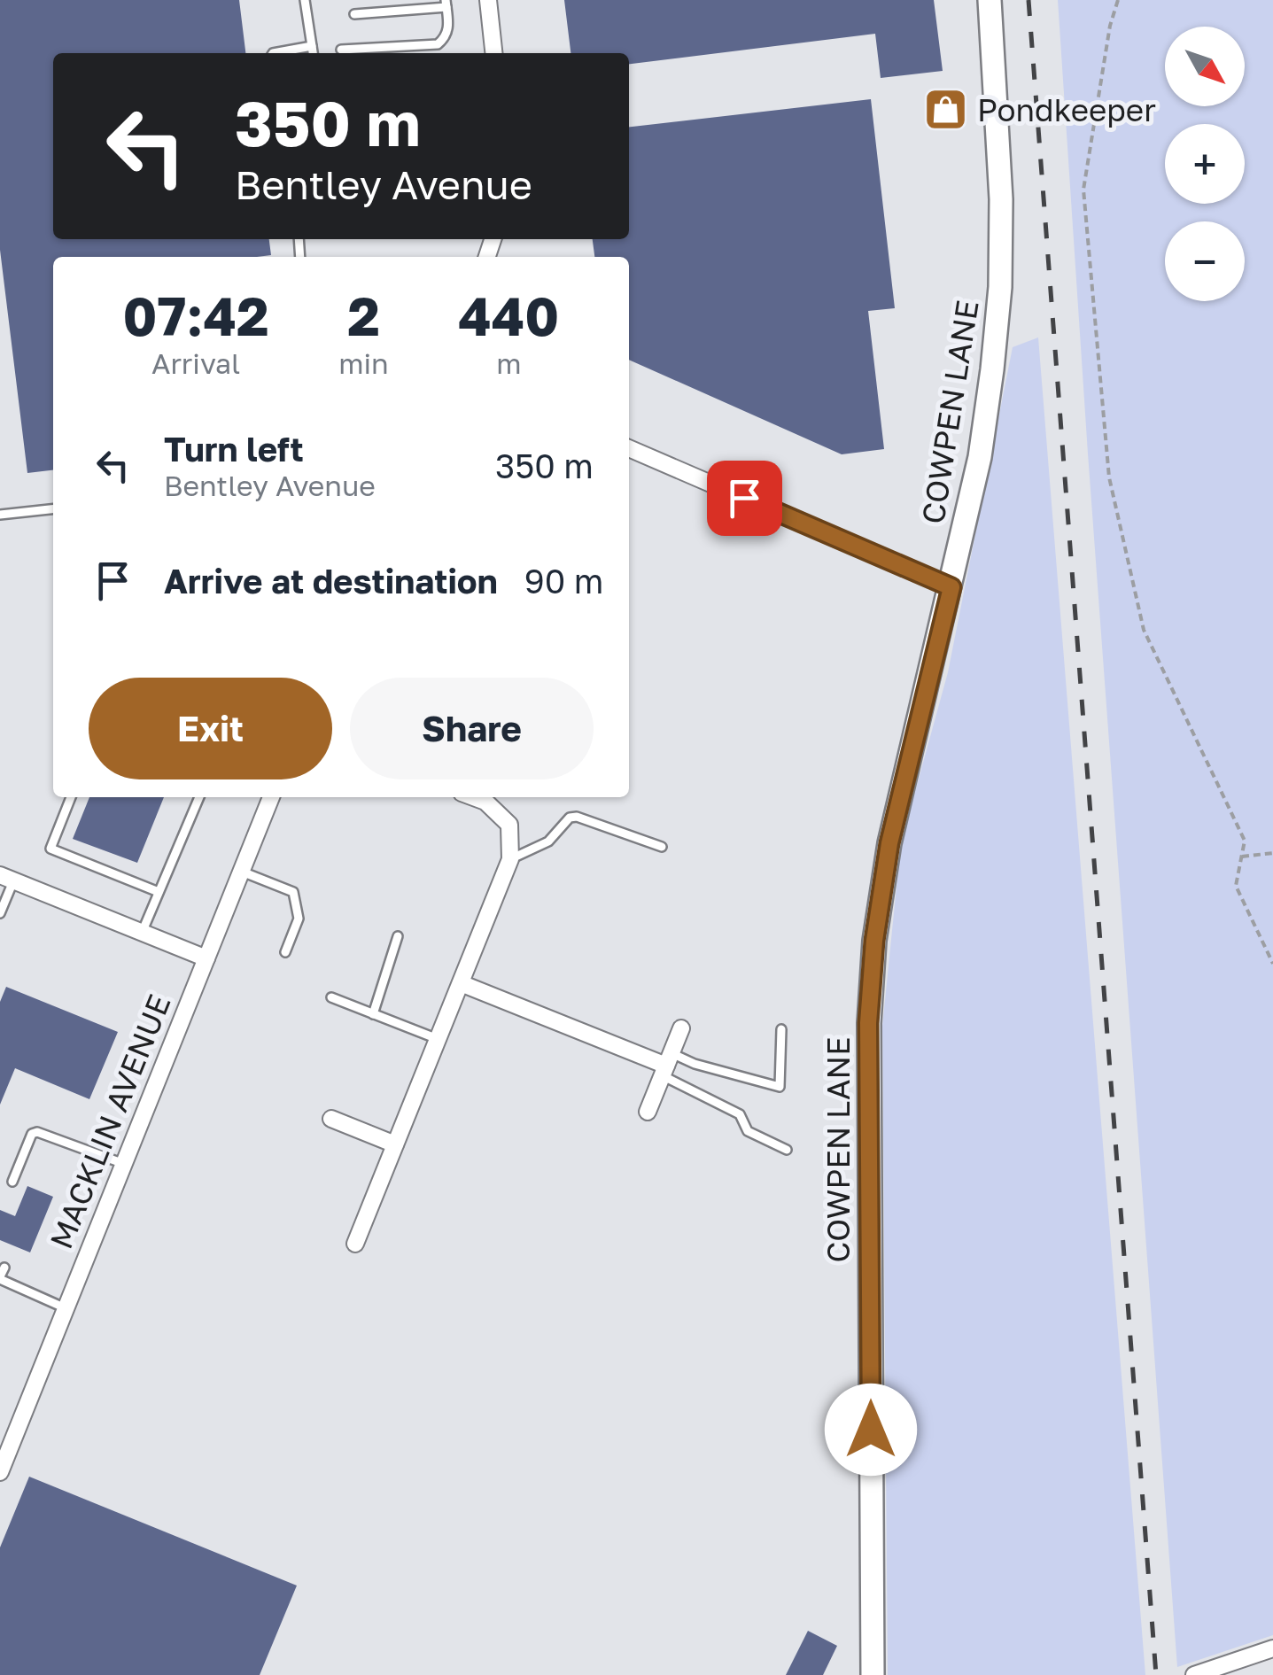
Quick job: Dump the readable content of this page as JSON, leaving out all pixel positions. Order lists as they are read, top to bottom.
{
  "streets": {
    "street": ["COWPEN LANE", "MACKLIN AVENUE"]
  },
  "places": {
    "shop": ["Pondkeeper"]
  },
  "north": "bottom right",
  "page": {
    "map_buttons": ["+", "−"],
    "turn": ["350 m", "Bentley Avenue"],
    "eta": [
      "07:42",
      "Arrival",
      "2",
      "min",
      "440",
      "m"
    ],
    "list": [
      {
        "name": "Turn left",
        "note": "Bentley Avenue",
        "value": "350 m"
      },
      {
        "name": "Arrive at destination",
        "value": "90 m"
      }
    ],
    "buttons": ["Exit", "Share"]
  }
}
